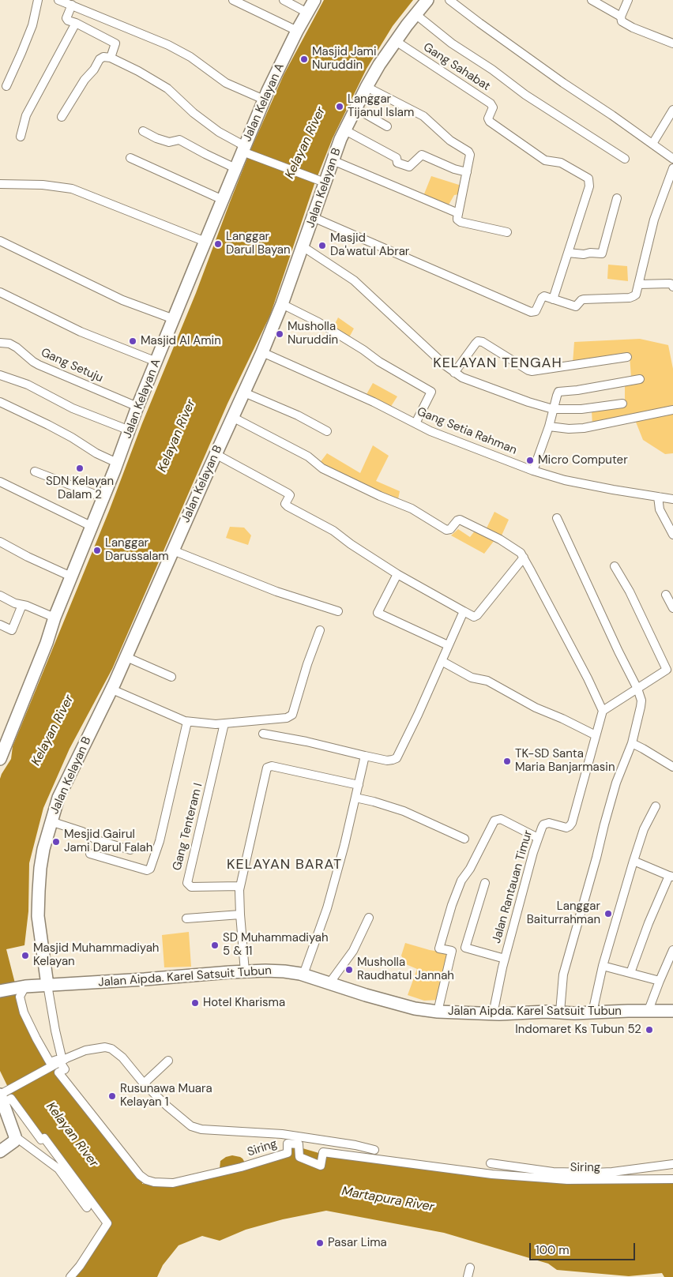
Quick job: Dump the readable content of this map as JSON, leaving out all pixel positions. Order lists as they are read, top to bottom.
{
  "streets": {
    "street": [
      "Gang Sahabat",
      "Jalan Kelayan A",
      "Jalan Kelayan B",
      "Gang Setuju",
      "Gang Setia Rahman",
      "Gang Tenteram I",
      "Jalan Rantauan Timur",
      "Jalan Aipda. Karel Satsuit Tubun",
      "Siring"
    ]
  },
  "crossings": [
    ["Gang Sahabat", "Jalan Kelayan B"],
    ["Jalan Kelayan A", "Gang Setuju"],
    ["Jalan Kelayan B", "Gang Setia Rahman"],
    ["Jalan Kelayan B", "Jalan Aipda. Karel Satsuit Tubun"],
    ["Jalan Rantauan Timur", "Jalan Aipda. Karel Satsuit Tubun"]
  ],
  "districts": ["KELAYAN TENGAH", "KELAYAN BARAT"],
  "water": ["Kelayan River", "Martapura River"],
  "places": [
    "Masjid Jami Nuruddin",
    "Langgar Tijanul Islam",
    "Langgar Darul Bayan",
    "Masjid Da'watul Abrar",
    "Musholla Nuruddin",
    "Masjid Al Amin",
    "Micro Computer",
    "SDN Kelayan Dalam 2",
    "Langgar Darussalam",
    "TK-SD Santa Maria Banjarmasin",
    "Mesjid Gairul Jami Darul Falah",
    "Langgar Baiturrahman",
    "SD Muhammadiyah 5 & 11",
    "Masjid Muhammadiyah Kelayan",
    "Musholla Raudhatul Jannah",
    "Hotel Kharisma",
    "Indomaret Ks Tubun 52",
    "Rusunawa Muara Kelayan 1",
    "Pasar Lima"
  ],
  "scale_bar": "100 m"
}
